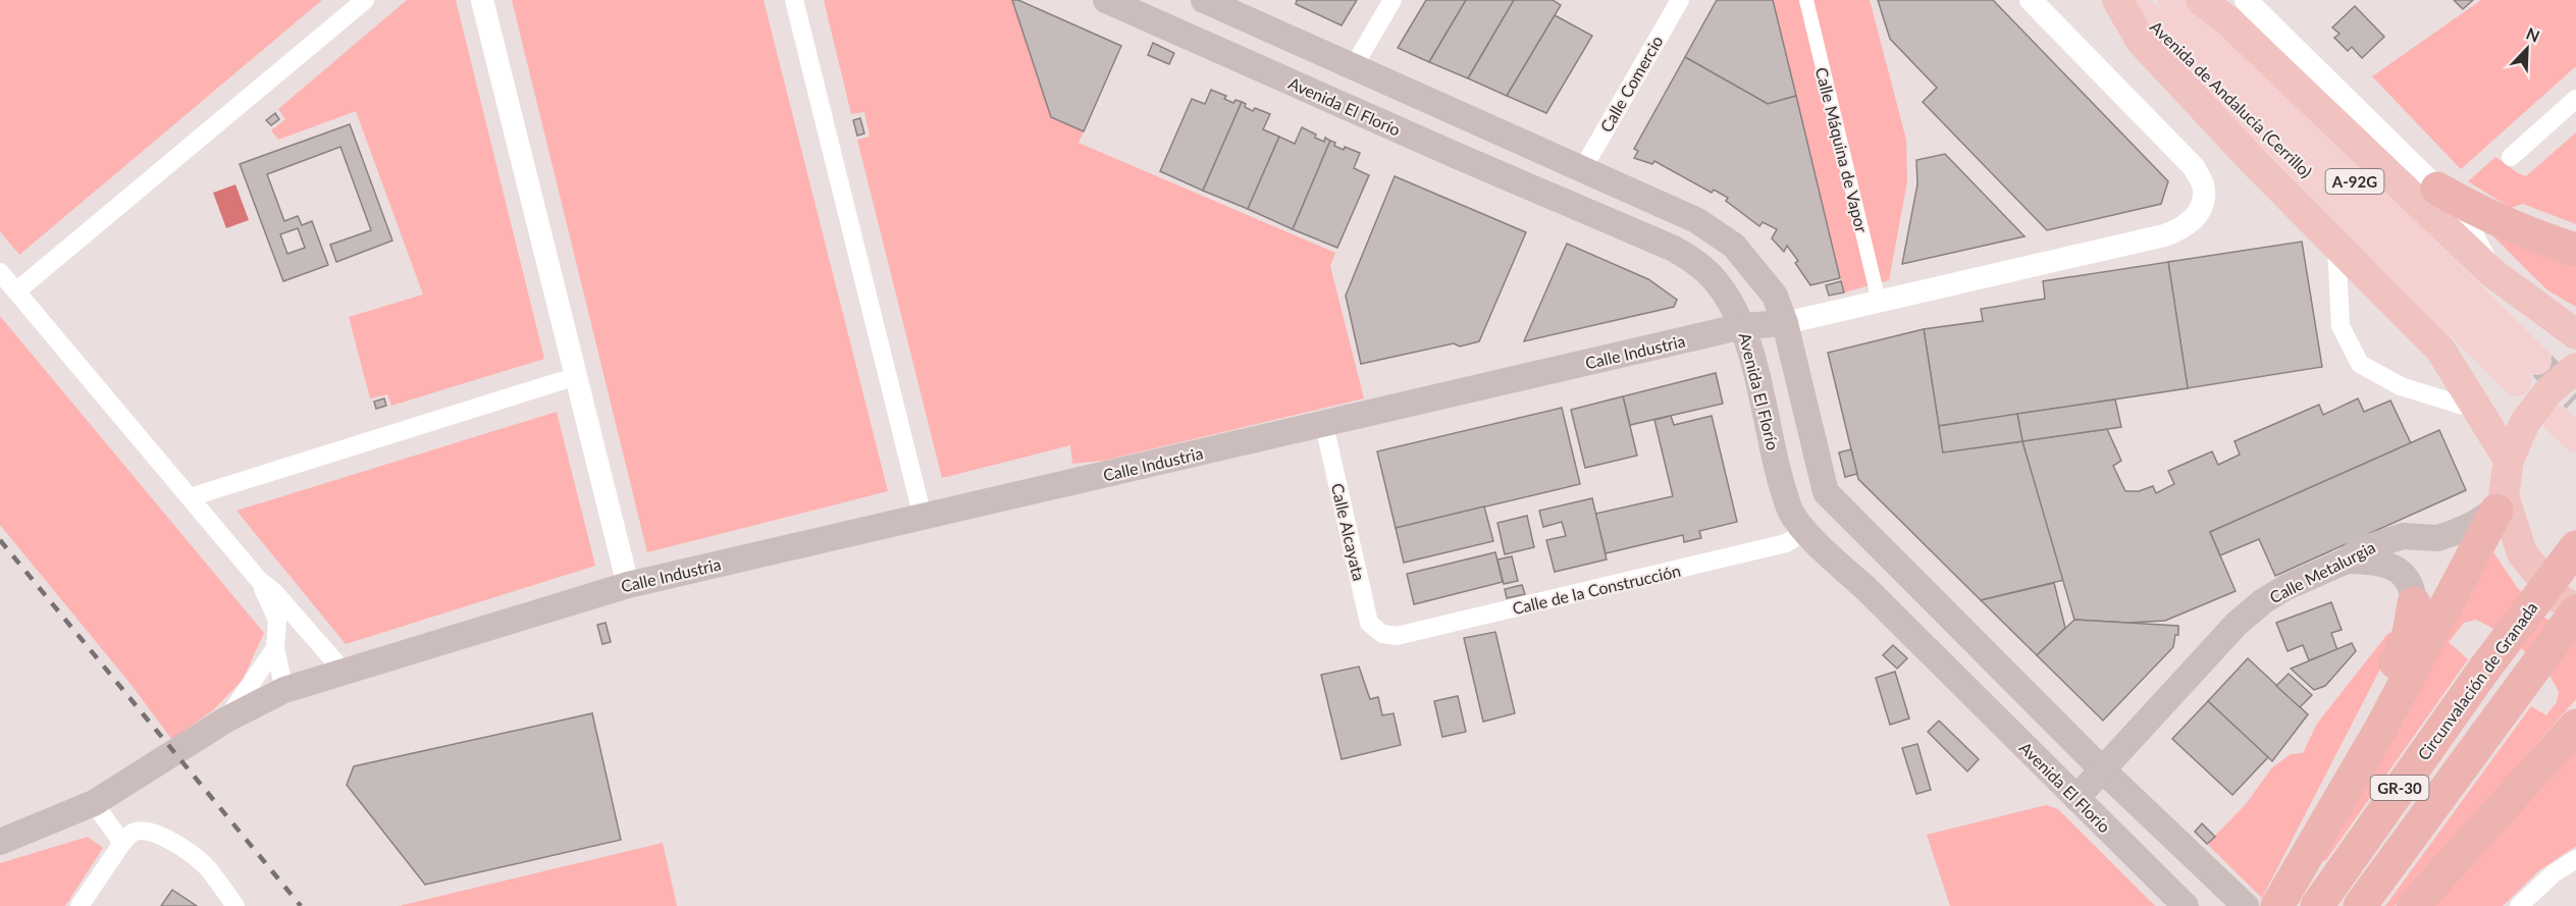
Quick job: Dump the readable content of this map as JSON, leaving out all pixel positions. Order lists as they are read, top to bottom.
{
  "streets": {
    "highway": ["Avenida de Andalucía (Cerrillo)", "Circunvalación de Granada", "GR-30"],
    "main road": [
      "Avenida El Florío",
      "A-92G",
      "Calle Industria",
      "Calle Metalurgia"
    ],
    "street": [
      "Calle Comercio",
      "Calle Máquina de Vapor",
      "Calle Alcayata",
      "Calle de la Construcción"
    ]
  },
  "crossings": [
    ["Avenida El Florío", "Calle Industria"],
    ["Avenida El Florío", "Calle Metalurgia"],
    ["Avenida El Florío", "Calle de la Construcción"],
    ["Calle Máquina de Vapor", "Calle Industria"],
    ["Calle Industria", "Calle Alcayata"],
    ["Calle Alcayata", "Calle de la Construcción"]
  ],
  "north": "top right"
}
